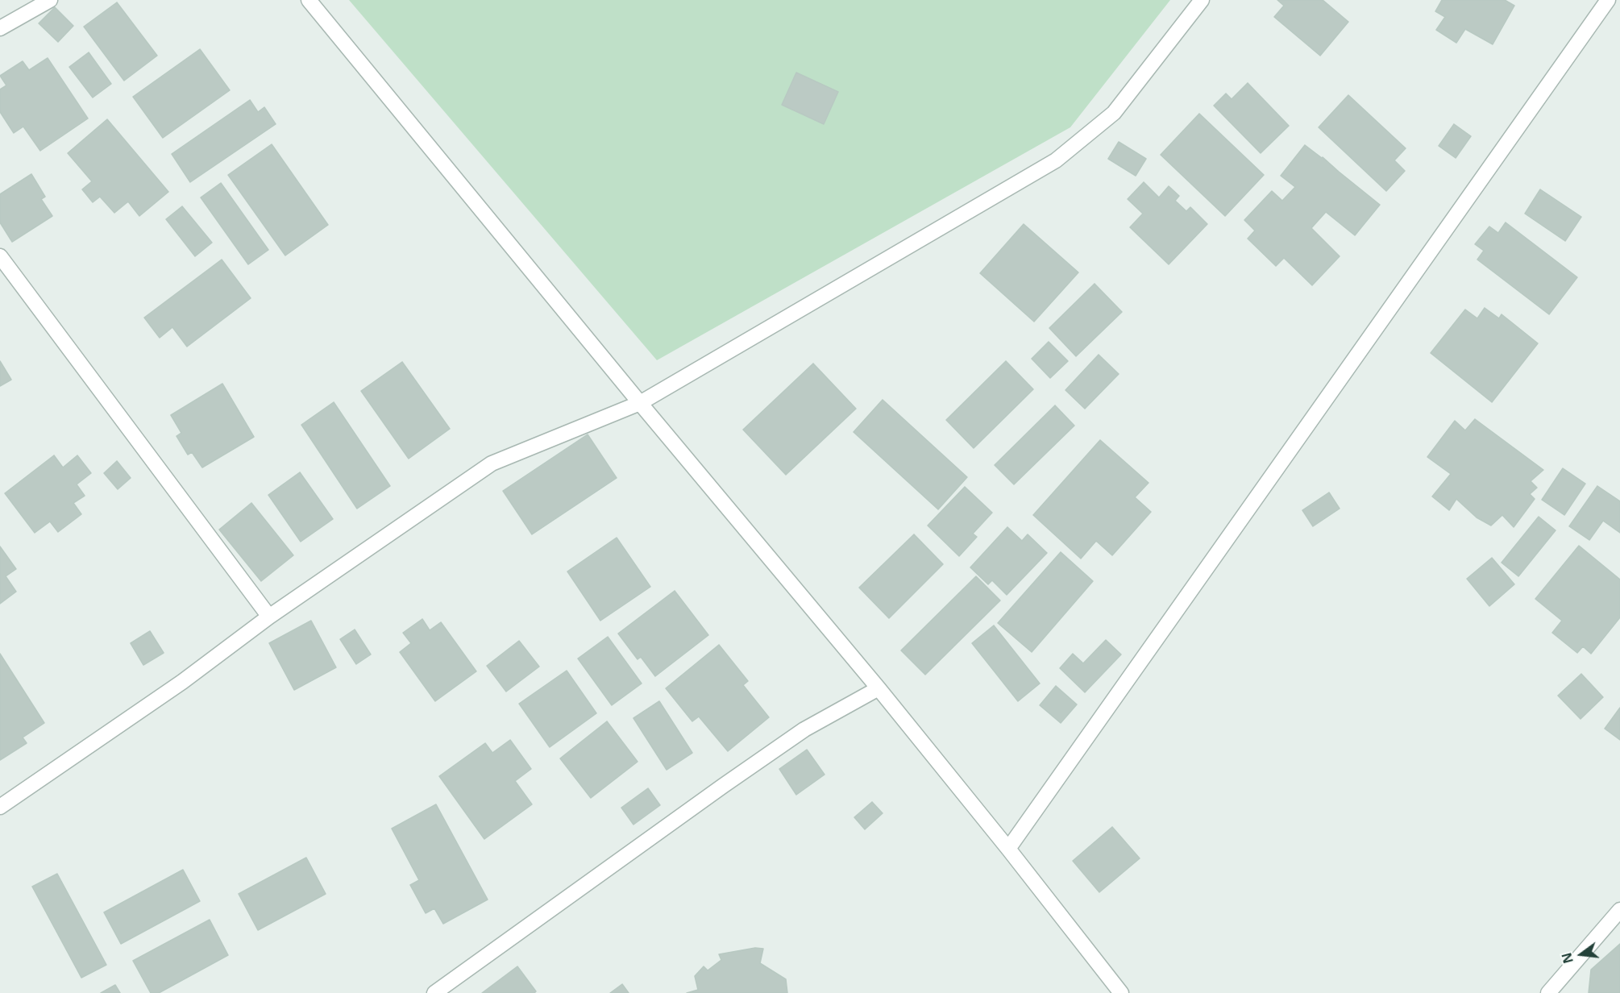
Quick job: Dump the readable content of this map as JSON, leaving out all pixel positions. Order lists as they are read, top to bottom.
{
  "north": "left"
}
